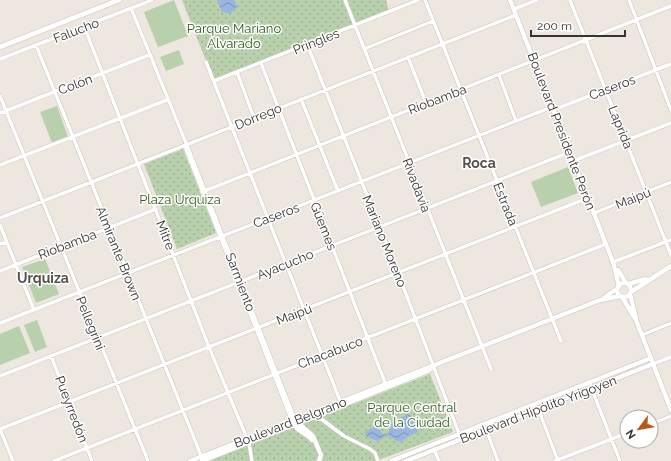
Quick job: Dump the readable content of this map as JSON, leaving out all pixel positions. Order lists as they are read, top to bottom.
{
  "streets": {
    "street": [
      "Falucho",
      "Pringles",
      "Colón",
      "Caseros",
      "Riobamba",
      "Dorrego",
      "Laprida",
      "Boulevard Presidente Perón",
      "Rivadavia",
      "Maipú",
      "Estrada",
      "Güemes",
      "Mitre",
      "Mariano Moreno",
      "Almirante Brown",
      "Ayacucho",
      "Sarmiento",
      "Pellegrini",
      "Chacabuco",
      "Pueyrredón",
      "Boulevard Hipólito Yrigoyen",
      "Boulevard Belgrano"
    ]
  },
  "crossings": [
    ["Falucho", "Mitre"],
    ["Falucho", "Almirante Brown"],
    ["Falucho", "Sarmiento"],
    ["Pringles", "Rivadavia"],
    ["Pringles", "Güemes"],
    ["Pringles", "Mariano Moreno"],
    ["Colón", "Mitre"],
    ["Colón", "Almirante Brown"],
    ["Colón", "Sarmiento"],
    ["Colón", "Pellegrini"],
    ["Caseros", "Laprida"],
    ["Caseros", "Boulevard Presidente Perón"],
    ["Caseros", "Rivadavia"],
    ["Caseros", "Estrada"],
    ["Caseros", "Güemes"],
    ["Caseros", "Mitre"],
    ["Caseros", "Mariano Moreno"],
    ["Caseros", "Almirante Brown"],
    ["Caseros", "Sarmiento"],
    ["Caseros", "Pellegrini"],
    ["Riobamba", "Laprida"],
    ["Riobamba", "Boulevard Presidente Perón"],
    ["Riobamba", "Rivadavia"],
    ["Riobamba", "Estrada"],
    ["Riobamba", "Güemes"],
    ["Riobamba", "Mitre"],
    ["Riobamba", "Mariano Moreno"],
    ["Riobamba", "Almirante Brown"],
    ["Riobamba", "Sarmiento"],
    ["Riobamba", "Pellegrini"],
    ["Dorrego", "Boulevard Presidente Perón"],
    ["Dorrego", "Rivadavia"],
    ["Dorrego", "Estrada"],
    ["Dorrego", "Güemes"],
    ["Dorrego", "Mitre"],
    ["Dorrego", "Mariano Moreno"],
    ["Dorrego", "Almirante Brown"],
    ["Dorrego", "Sarmiento"],
    ["Dorrego", "Pellegrini"],
    ["Laprida", "Maipú"],
    ["Boulevard Presidente Perón", "Maipú"],
    ["Boulevard Presidente Perón", "Ayacucho"],
    ["Boulevard Presidente Perón", "Chacabuco"],
    ["Boulevard Presidente Perón", "Boulevard Belgrano"],
    ["Rivadavia", "Maipú"],
    ["Rivadavia", "Ayacucho"],
    ["Rivadavia", "Chacabuco"],
    ["Rivadavia", "Boulevard Belgrano"],
    ["Maipú", "Estrada"],
    ["Maipú", "Güemes"],
    ["Maipú", "Mitre"],
    ["Maipú", "Mariano Moreno"],
    ["Maipú", "Almirante Brown"],
    ["Maipú", "Sarmiento"],
    ["Maipú", "Pellegrini"],
    ["Maipú", "Pueyrredón"],
    ["Estrada", "Ayacucho"],
    ["Estrada", "Chacabuco"],
    ["Estrada", "Boulevard Belgrano"],
    ["Güemes", "Ayacucho"],
    ["Güemes", "Chacabuco"],
    ["Güemes", "Boulevard Belgrano"],
    ["Mitre", "Ayacucho"],
    ["Mitre", "Chacabuco"],
    ["Mitre", "Boulevard Belgrano"],
    ["Mariano Moreno", "Ayacucho"],
    ["Mariano Moreno", "Chacabuco"],
    ["Mariano Moreno", "Boulevard Hipólito Yrigoyen"],
    ["Mariano Moreno", "Boulevard Belgrano"],
    ["Almirante Brown", "Ayacucho"],
    ["Almirante Brown", "Chacabuco"],
    ["Almirante Brown", "Boulevard Belgrano"],
    ["Ayacucho", "Sarmiento"],
    ["Ayacucho", "Pellegrini"],
    ["Ayacucho", "Pueyrredón"],
    ["Sarmiento", "Chacabuco"],
    ["Sarmiento", "Boulevard Belgrano"],
    ["Pellegrini", "Chacabuco"],
    ["Chacabuco", "Pueyrredón"]
  ],
  "districts": ["Roca", "Urquiza"],
  "parks": ["Parque Mariano Alvarado", "Plaza Urquiza", "Parque Central de la Ciudad"],
  "scale_bar": "200 m",
  "north": "bottom left"
}
